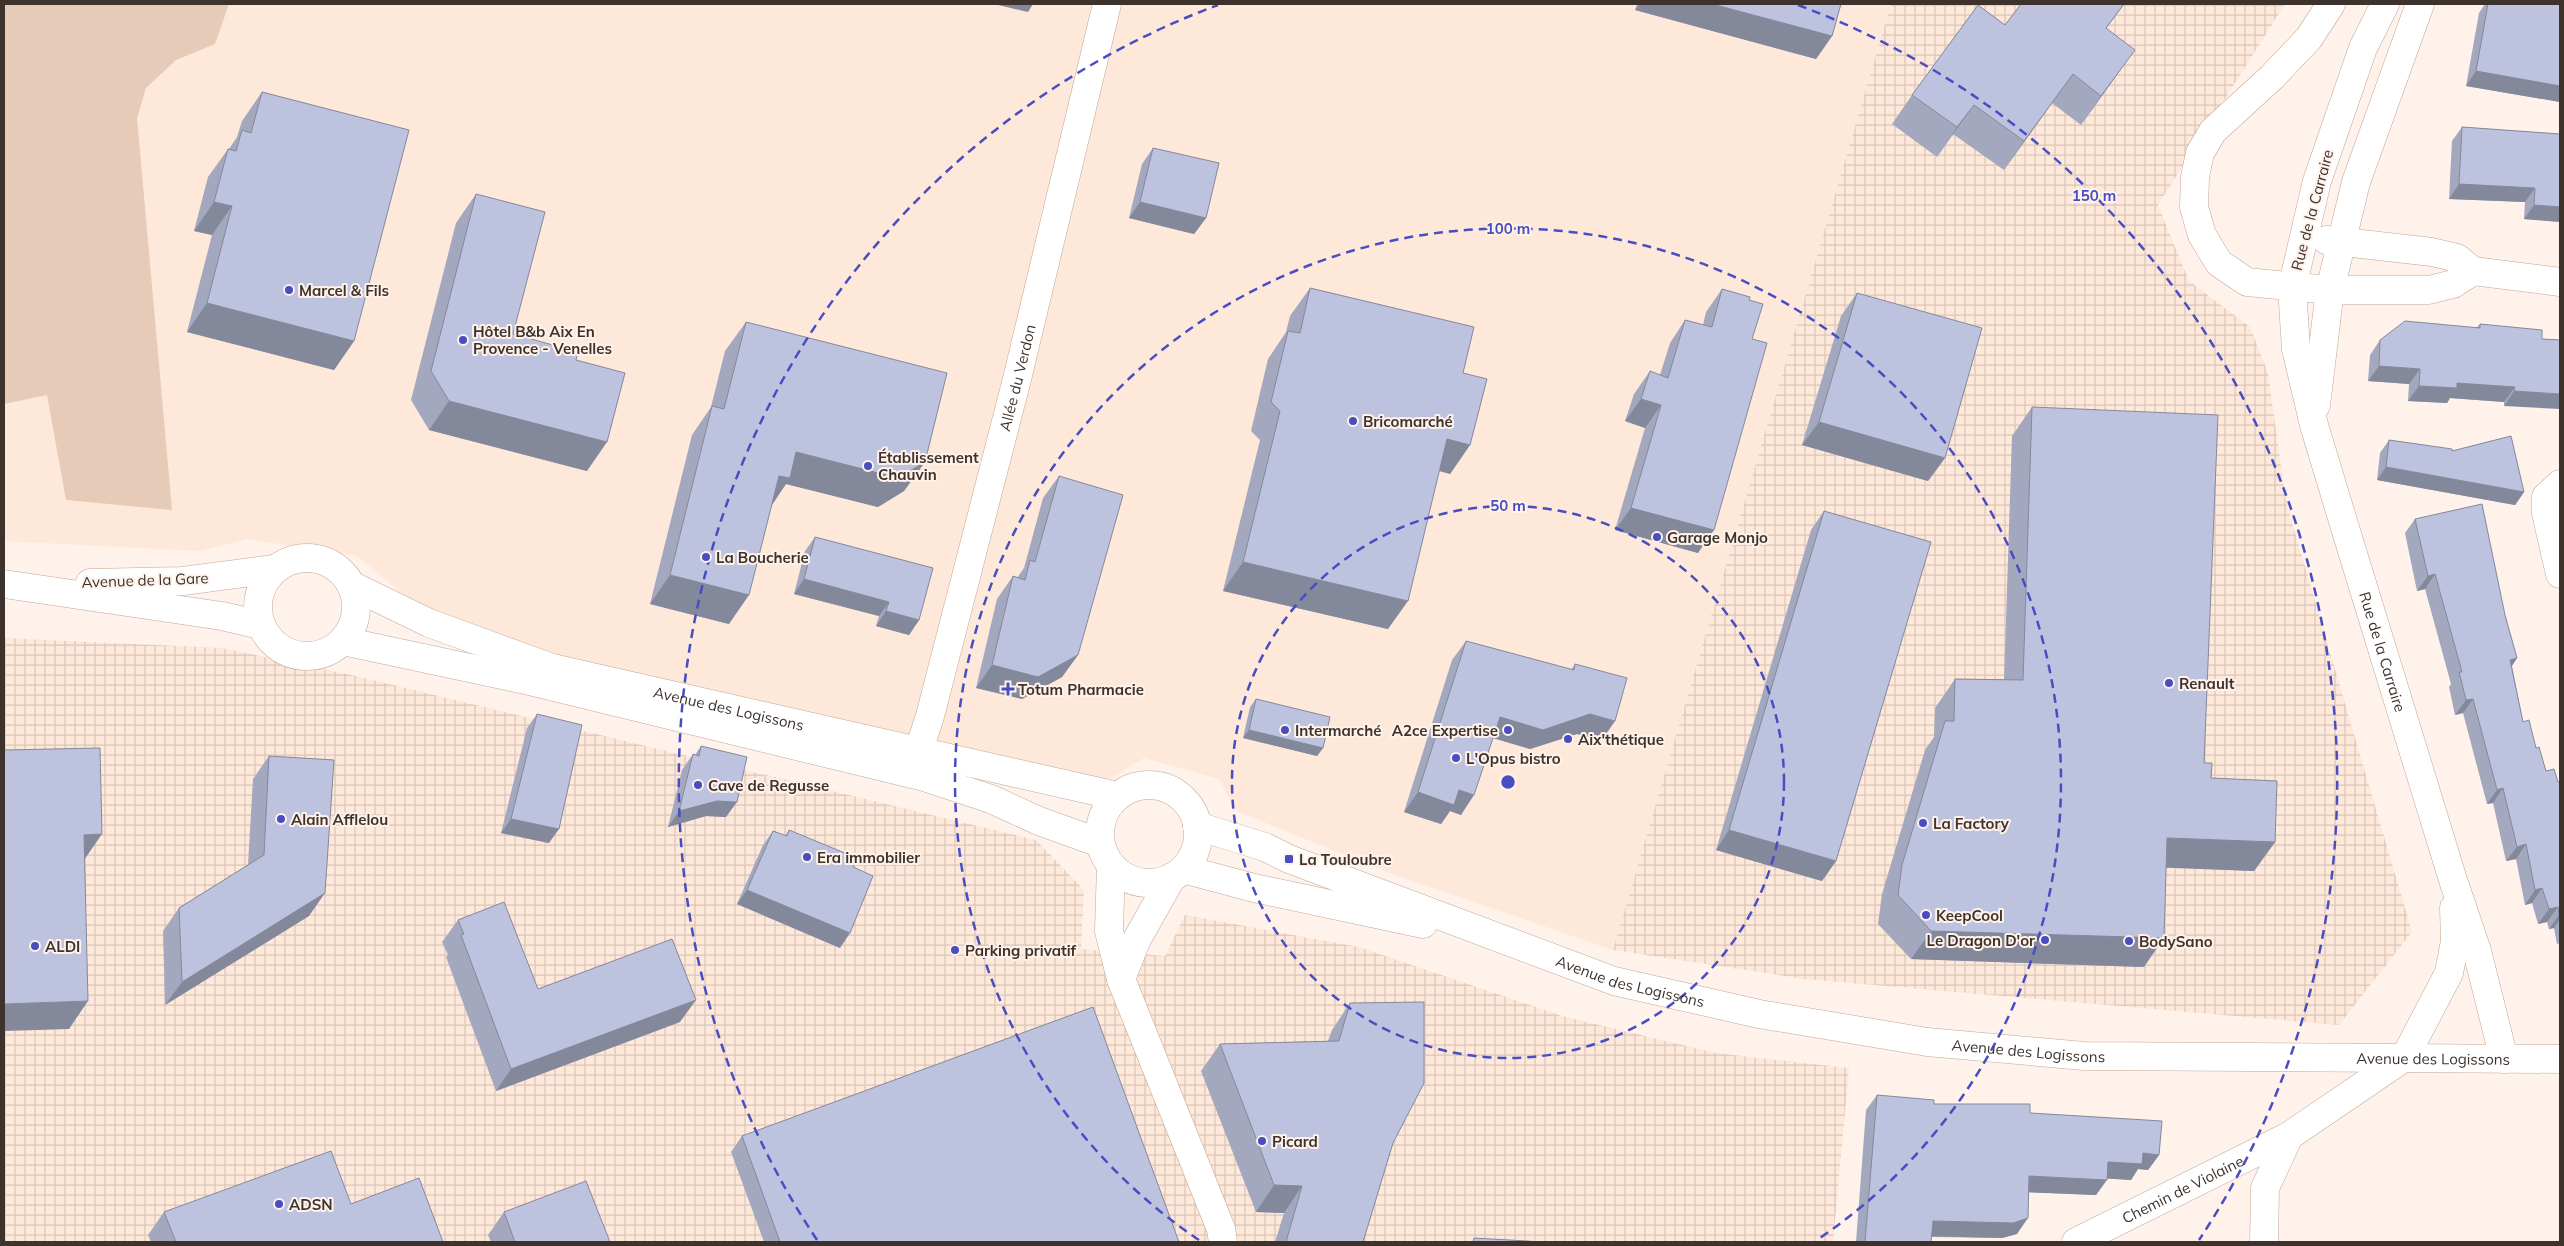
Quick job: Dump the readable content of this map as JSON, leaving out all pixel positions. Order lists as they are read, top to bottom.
{
  "streets": {
    "street": [
      "Rue de la Carraire",
      "Allée du Verdon",
      "Avenue de la Gare",
      "Avenue des Logissons",
      "Chemin de Violaine"
    ]
  },
  "crossings": [
    ["Rue de la Carraire", "Avenue des Logissons"],
    ["Rue de la Carraire", "Chemin de Violaine"],
    ["Allée du Verdon", "Avenue des Logissons"],
    ["Avenue de la Gare", "Avenue des Logissons"],
    ["Avenue des Logissons", "Chemin de Violaine"]
  ],
  "places": {
    "other": [
      "Marcel & Fils",
      "Hôtel B&b Aix En Provence - Venelles",
      "Bricomarché",
      "Établissement Chauvin",
      "Garage Monjo",
      "La Boucherie",
      "Renault",
      "Intermarché",
      "A2ce Expertise",
      "Aix'thétique",
      "L'Opus bistro",
      "Cave de Regusse",
      "Alain Afflelou",
      "La Factory",
      "Era immobilier",
      "KeepCool",
      "Le Dragon D'or",
      "BodySano",
      "ALDI",
      "Parking privatif",
      "Picard",
      "ADSN"
    ],
    "health": ["Totum Pharmacie"],
    "transit": ["La Touloubre"]
  },
  "rings": ["150 m", "100 m", "50 m"]
}
